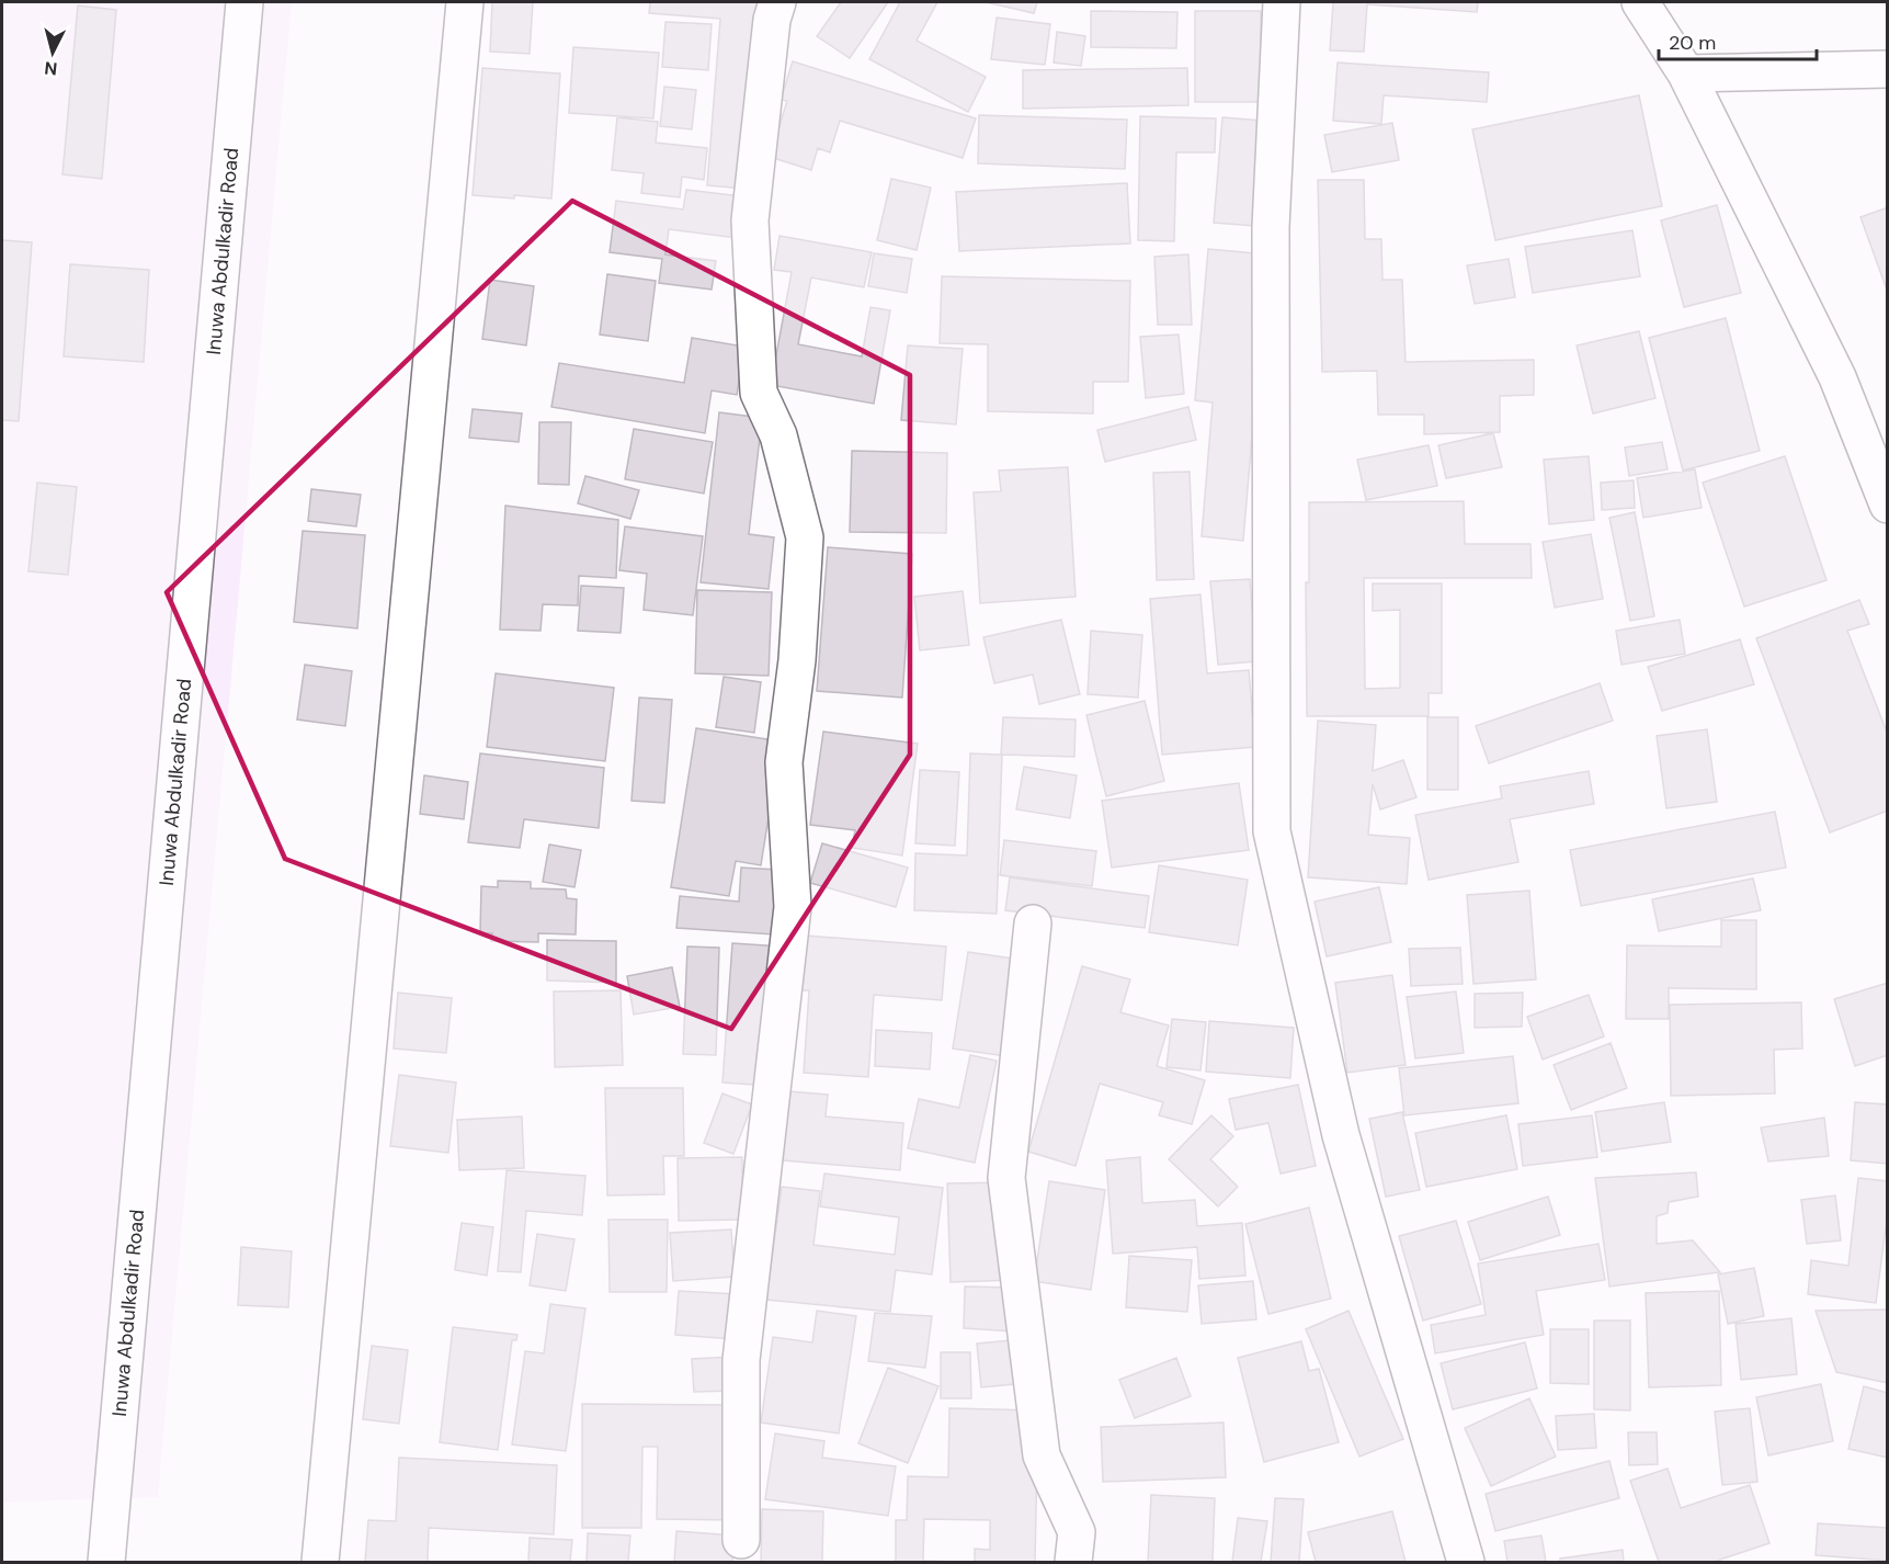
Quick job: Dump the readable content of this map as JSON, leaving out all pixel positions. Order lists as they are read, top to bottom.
{
  "streets": {
    "street": ["Inuwa Abdulkadir Road"]
  },
  "scale_bar": "20 m",
  "north": "bottom"
}
